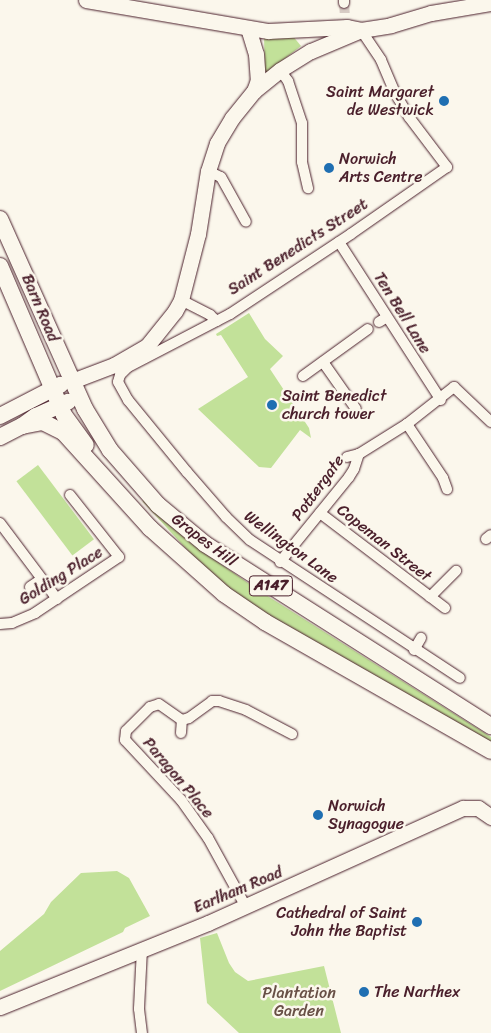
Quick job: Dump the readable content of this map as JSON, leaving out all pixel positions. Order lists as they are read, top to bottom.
{
  "streets": {
    "main road": ["Barn Road", "Grapes Hill", "A147"],
    "street": [
      "Saint Benedicts Street",
      "Ten Bell Lane",
      "Pottergate",
      "Copeman Street",
      "Wellington Lane",
      "Golding Place",
      "Paragon Place",
      "Earlham Road"
    ]
  },
  "crossings": [
    ["Saint Benedicts Street", "Ten Bell Lane"],
    ["Saint Benedicts Street", "Wellington Lane"],
    ["Barn Road", "Grapes Hill"],
    ["Ten Bell Lane", "Pottergate"],
    ["Pottergate", "Copeman Street"],
    ["Pottergate", "Wellington Lane"],
    ["Paragon Place", "Earlham Road"]
  ],
  "parks": ["Plantation Garden"],
  "places": [
    "Saint Margaret de Westwick",
    "Norwich Arts Centre",
    "Saint Benedict church tower",
    "Norwich Synagogue",
    "Cathedral of Saint John the Baptist",
    "The Narthex"
  ]
}
